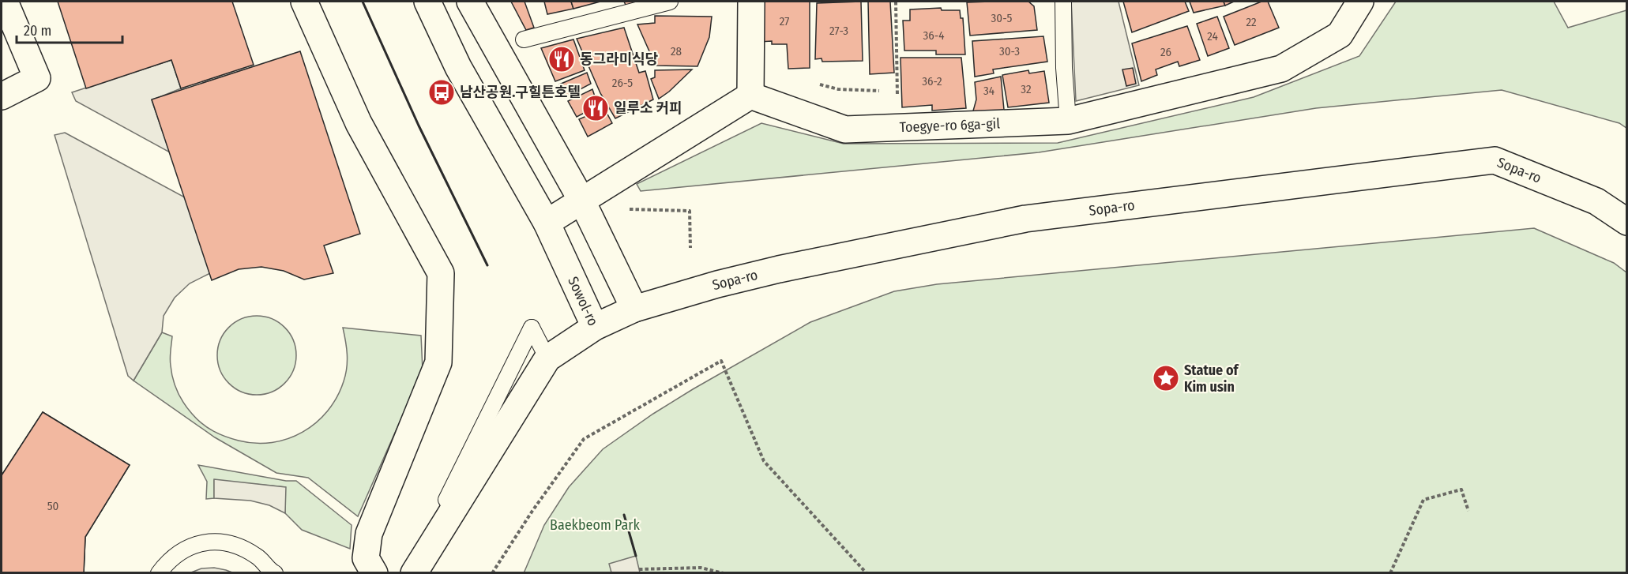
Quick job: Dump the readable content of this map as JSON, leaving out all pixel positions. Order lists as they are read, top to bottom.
{
  "streets": {
    "main road": ["Toegye-ro 6ga-gil", "Sopa-ro", "Sowol-ro"]
  },
  "crossings": [
    ["Sopa-ro", "Sowol-ro"]
  ],
  "parks": ["Baekbeom Park"],
  "places": {
    "restaurant": ["동그라미식당", "일루소 커피"],
    "bus stop": ["남산공원.구힐튼호텔"],
    "place": ["Statue of Kim usin"]
  },
  "house_numbers": [
    "30-5",
    "27",
    "22",
    "27-3",
    "36-4",
    "24",
    "28",
    "30-3",
    "26",
    "36-2",
    "26-5",
    "32",
    "34",
    "50"
  ],
  "scale_bar": "20 m"
}
